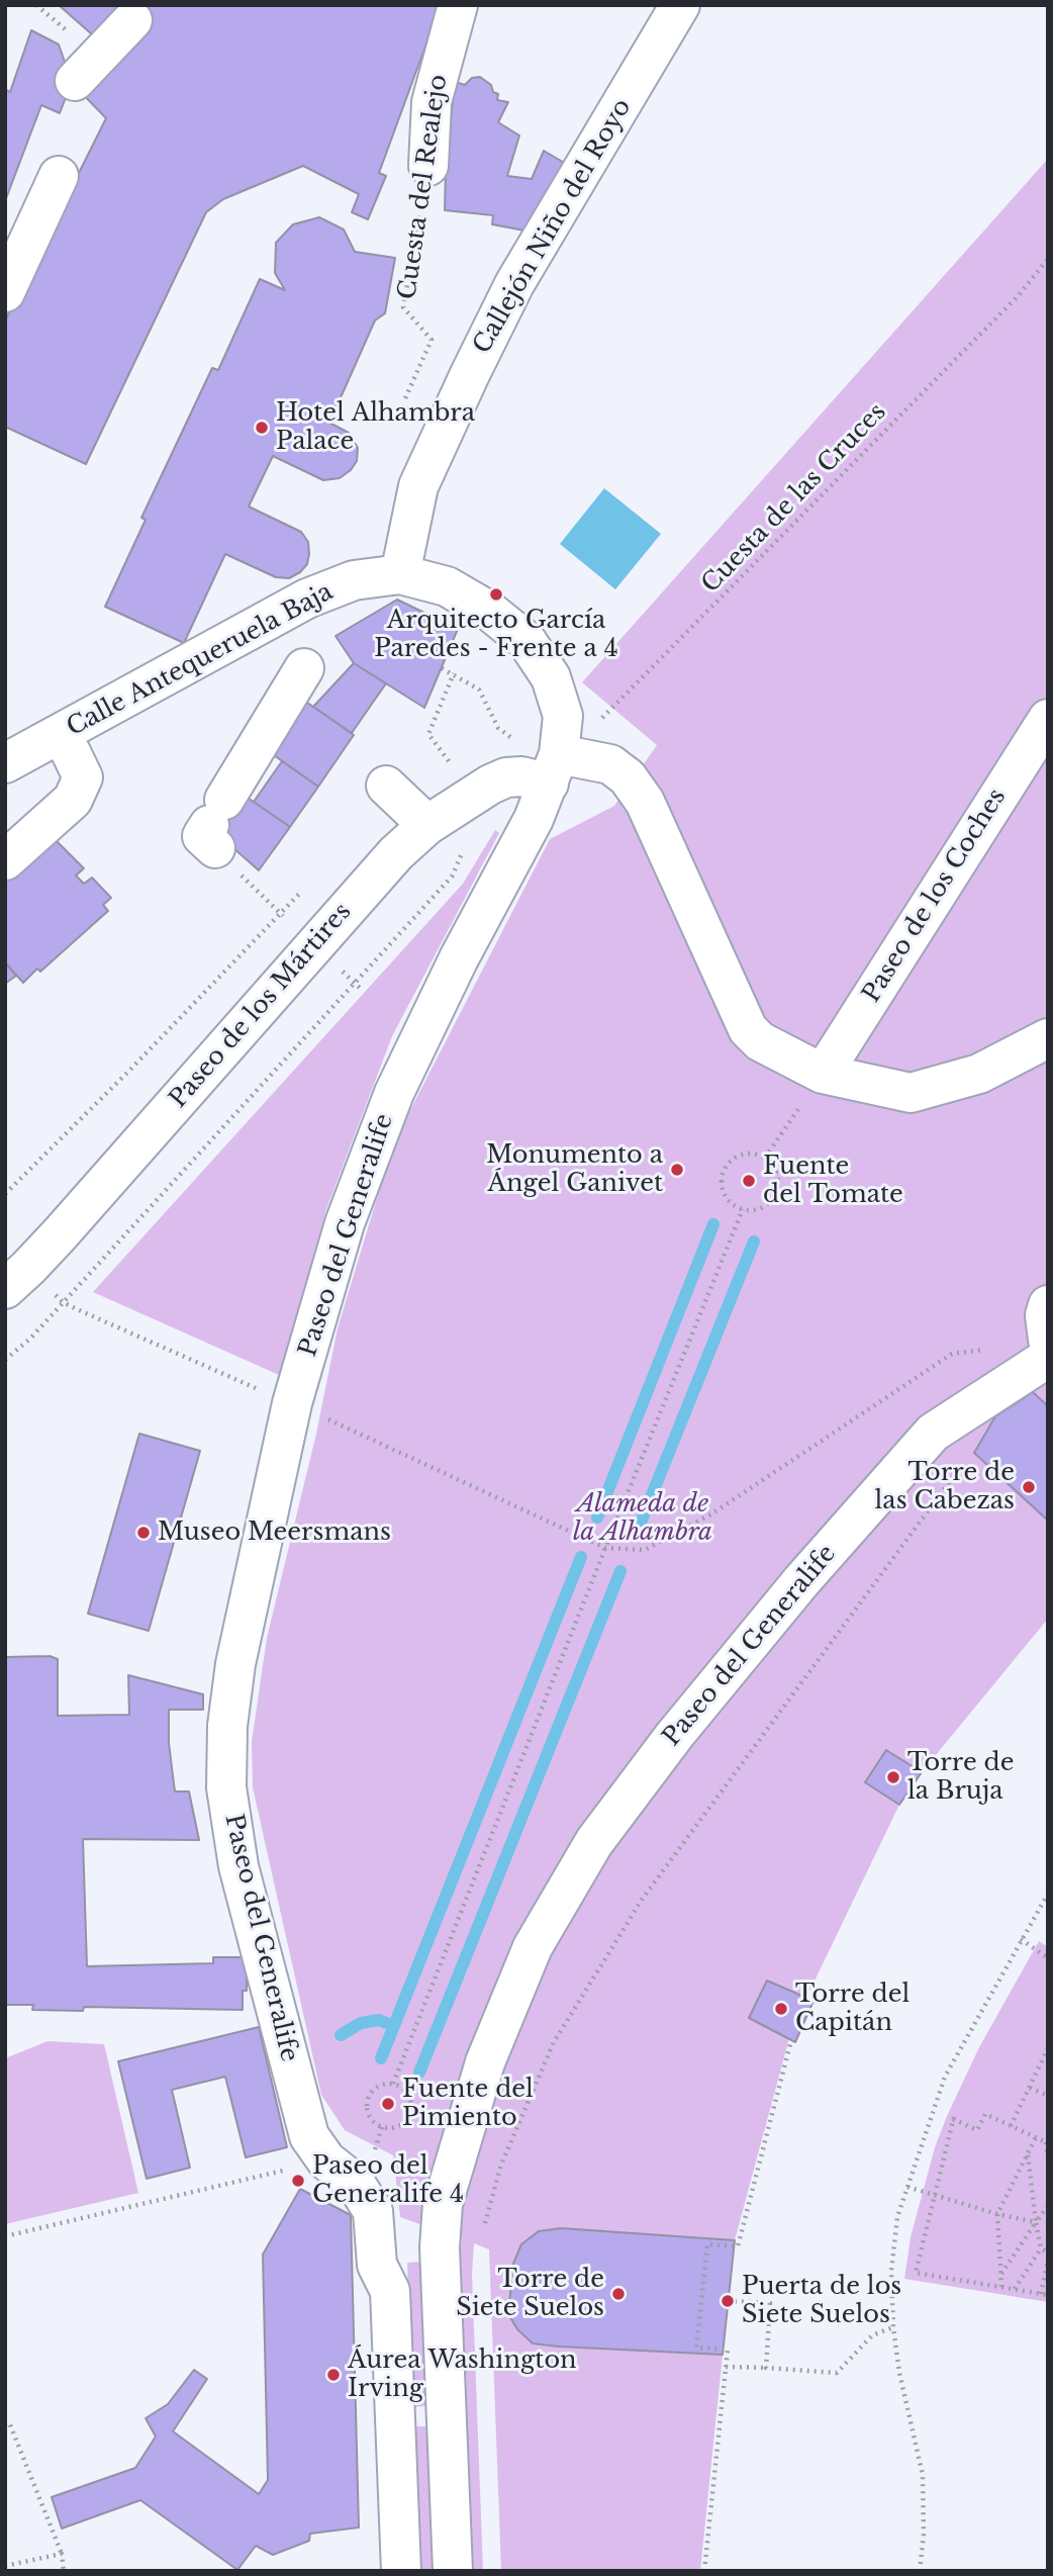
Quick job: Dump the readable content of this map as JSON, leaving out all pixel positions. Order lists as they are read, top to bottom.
{
  "streets": {
    "street": [
      "Cuesta del Realejo",
      "Callejón Niño del Royo",
      "Calle Antequeruela Baja",
      "Paseo de los Coches",
      "Paseo de los Mártires",
      "Paseo del Generalife"
    ],
    "path": ["Cuesta de las Cruces"]
  },
  "crossings": [
    ["Callejón Niño del Royo", "Calle Antequeruela Baja"],
    ["Callejón Niño del Royo", "Paseo del Generalife"],
    ["Cuesta de las Cruces", "Paseo de los Mártires"],
    ["Cuesta de las Cruces", "Paseo del Generalife"],
    ["Calle Antequeruela Baja", "Paseo del Generalife"],
    ["Paseo de los Mártires", "Paseo del Generalife"]
  ],
  "parks": ["Alameda de la Alhambra"],
  "places": [
    "Hotel Alhambra Palace",
    "Arquitecto García Paredes - Frente a 4",
    "Monumento a Ángel Ganivet",
    "Fuente del Tomate",
    "Torre de las Cabezas",
    "Museo Meersmans",
    "Torre de la Bruja",
    "Torre del Capitán",
    "Fuente del Pimiento",
    "Paseo del Generalife 4",
    "Torre de Siete Suelos",
    "Puerta de los Siete Suelos",
    "Áurea Washington Irving"
  ]
}
